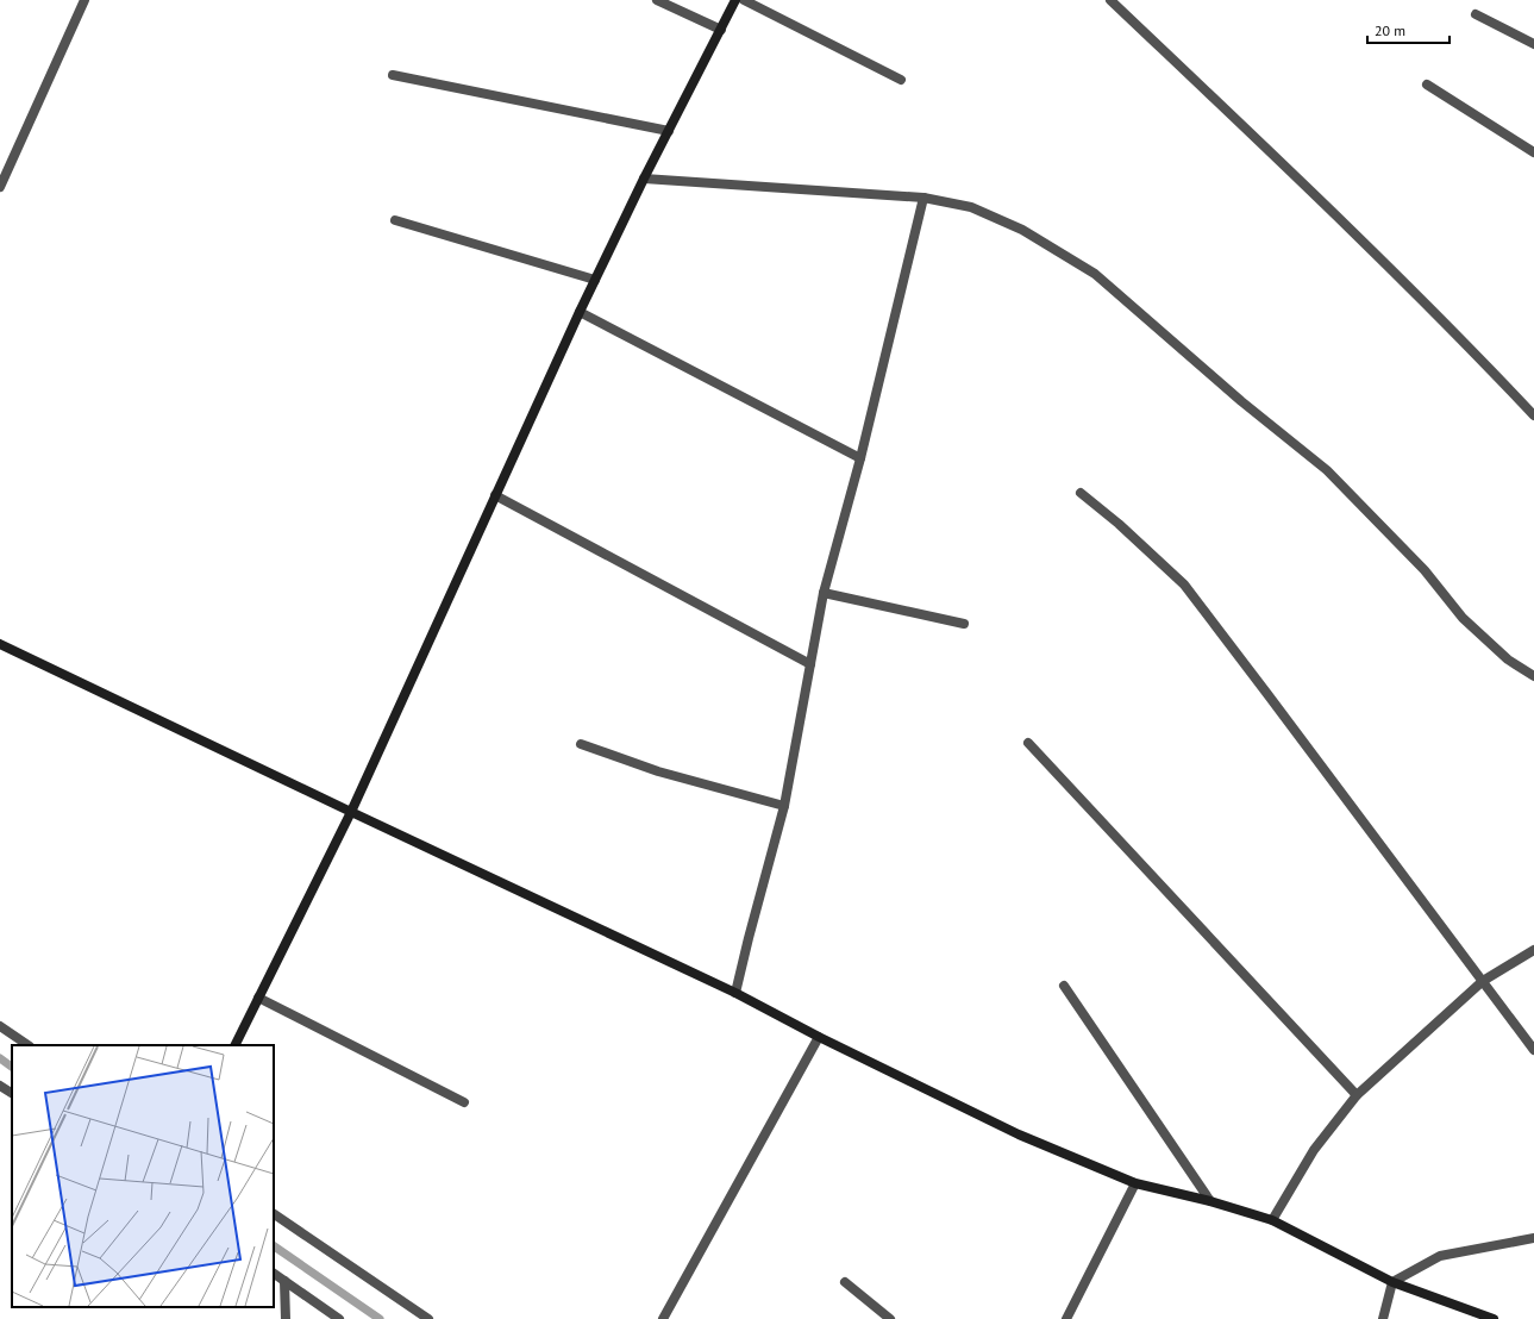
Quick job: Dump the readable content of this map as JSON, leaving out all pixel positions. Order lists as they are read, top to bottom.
{
  "scale_bar": "20 m"
}
